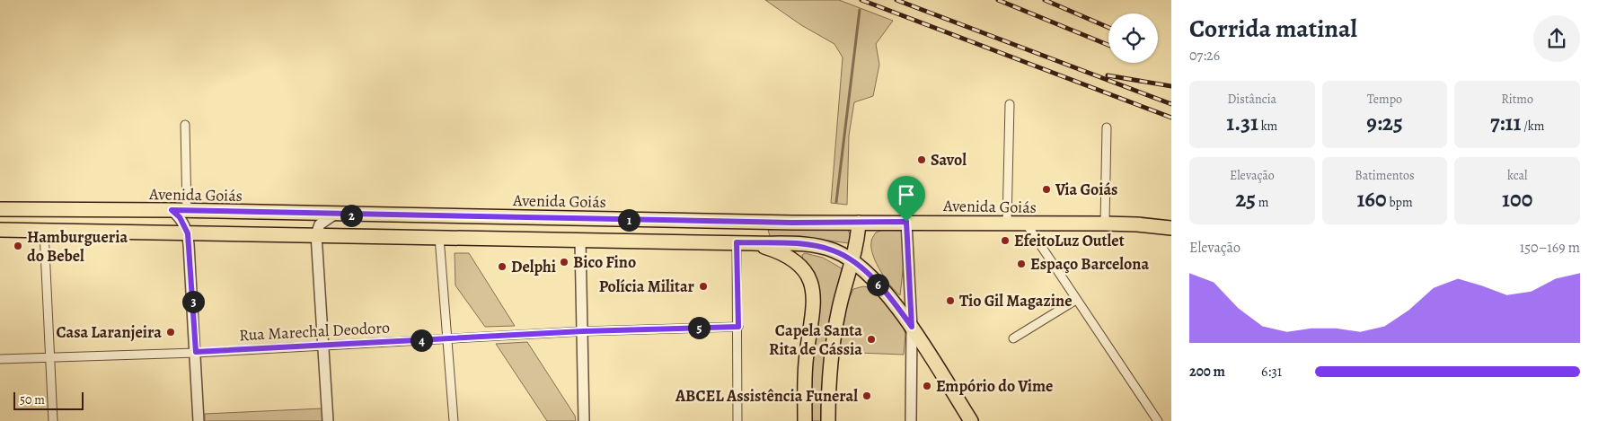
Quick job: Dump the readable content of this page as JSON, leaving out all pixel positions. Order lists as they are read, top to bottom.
{
  "streets": {
    "main road": ["Avenida Goiás"],
    "street": ["Rua Marechal Deodoro"]
  },
  "places": [
    "Savol",
    "Via Goiás",
    "EfeitoLuz Outlet",
    "Hamburgueria do Bebel",
    "Bico Fino",
    "Espaço Barcelona",
    "Delphi",
    "Polícia Militar",
    "Tio Gil Magazine",
    "Casa Laranjeira",
    "Capela Santa Rita de Cássia",
    "Empório do Vime",
    "ABCEL Assistência Funeral"
  ],
  "scale_bar": "50 m",
  "page": {
    "heading": ["Corrida matinal", "07:26"],
    "stats": [
      ["Distância", "1.31 km"],
      ["Tempo", "9:25"],
      ["Ritmo", "7:11 /km"],
      ["Elevação", "25 m"],
      ["Batimentos", "160 bpm"],
      ["kcal", "100"]
    ],
    "pins": [
      "2",
      "1",
      "6",
      "3",
      "5",
      "4"
    ],
    "chart": ["Elevação", "150–169 m"],
    "list": [
      {
        "name": "200 m",
        "note": "6:31"
      }
    ],
    "scale": "50 m"
  }
}
